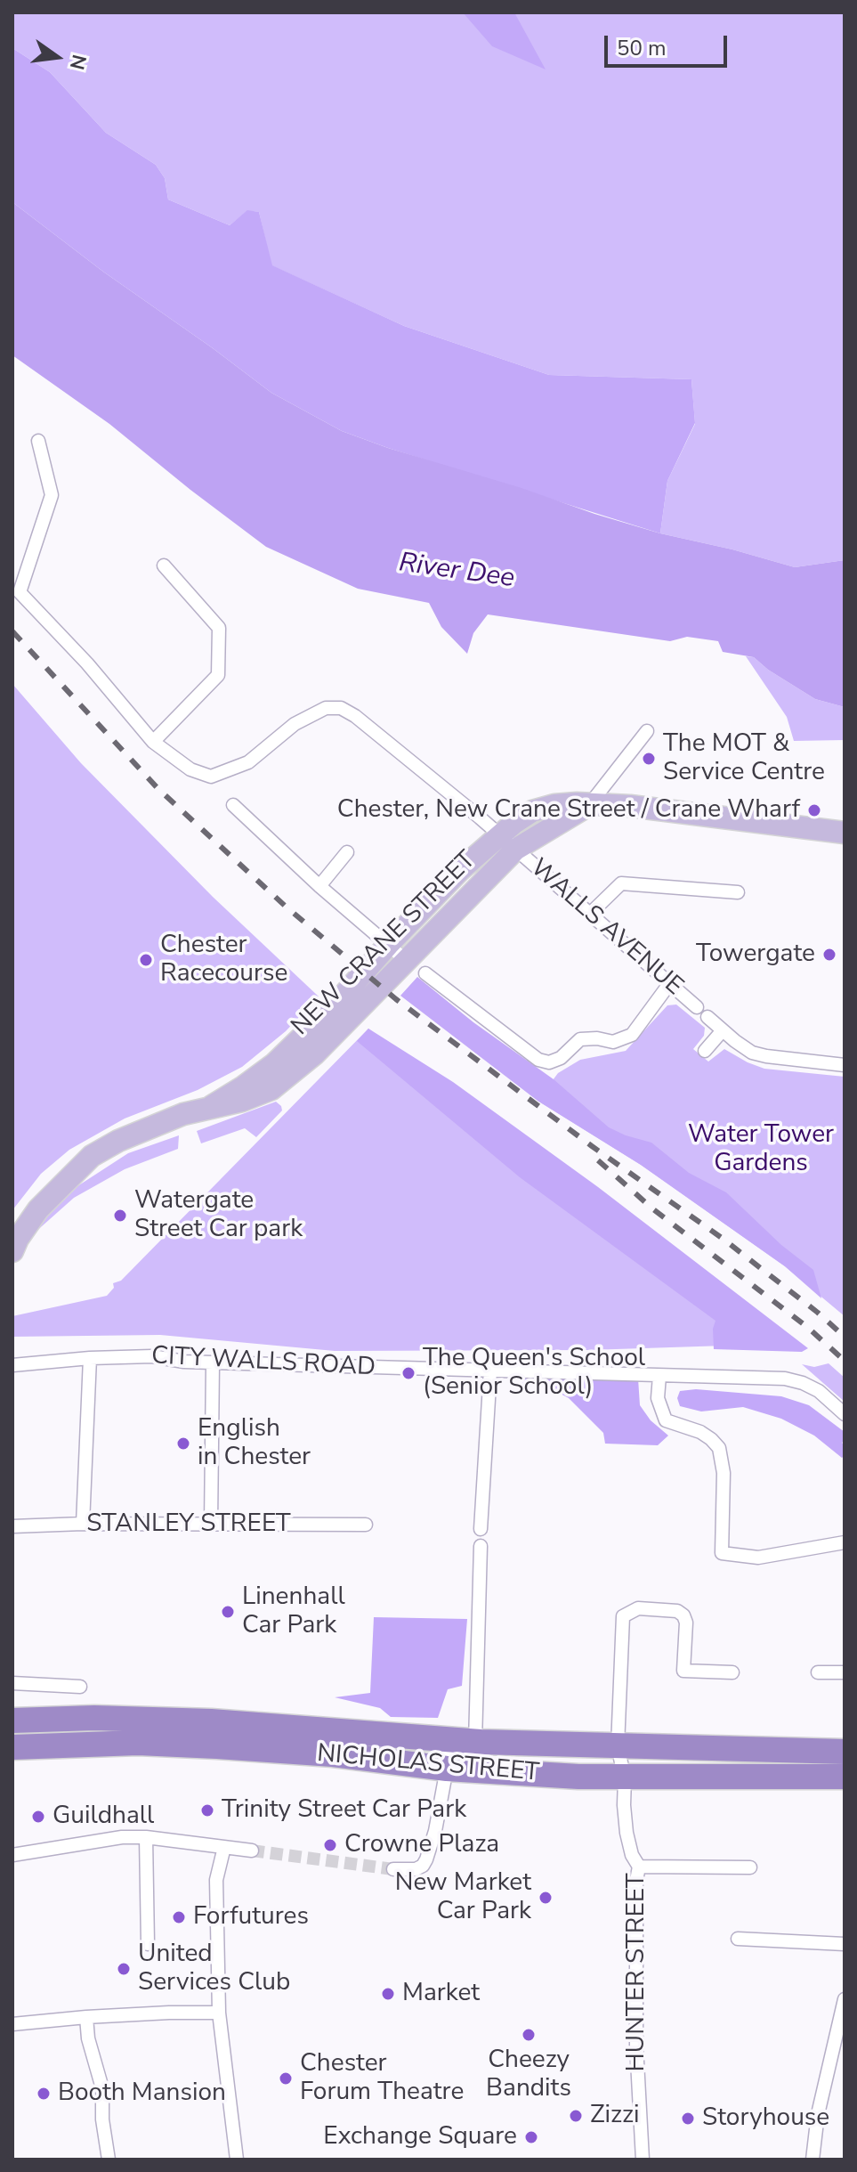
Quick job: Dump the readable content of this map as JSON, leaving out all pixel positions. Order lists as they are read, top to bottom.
{
  "streets": {
    "highway": ["NICHOLAS STREET"],
    "main road": ["NEW CRANE STREET"],
    "street": [
      "WALLS AVENUE",
      "CITY WALLS ROAD",
      "STANLEY STREET",
      "HUNTER STREET"
    ]
  },
  "crossings": [
    ["WALLS AVENUE", "NEW CRANE STREET"],
    ["NICHOLAS STREET", "HUNTER STREET"]
  ],
  "water": ["River Dee"],
  "parks": ["Water Tower Gardens"],
  "places": [
    "The MOT & Service Centre",
    "Chester, New Crane Street / Crane Wharf",
    "Towergate",
    "Chester Racecourse",
    "Watergate Street Car park",
    "The Queen's School (Senior School)",
    "English in Chester",
    "Linenhall Car Park",
    "Trinity Street Car Park",
    "Guildhall",
    "Crowne Plaza",
    "New Market Car Park",
    "Forfutures",
    "United Services Club",
    "Market",
    "Cheezy Bandits",
    "Chester Forum Theatre",
    "Booth Mansion",
    "Zizzi",
    "Storyhouse",
    "Exchange Square"
  ],
  "scale_bar": "50 m",
  "north": "right"
}
